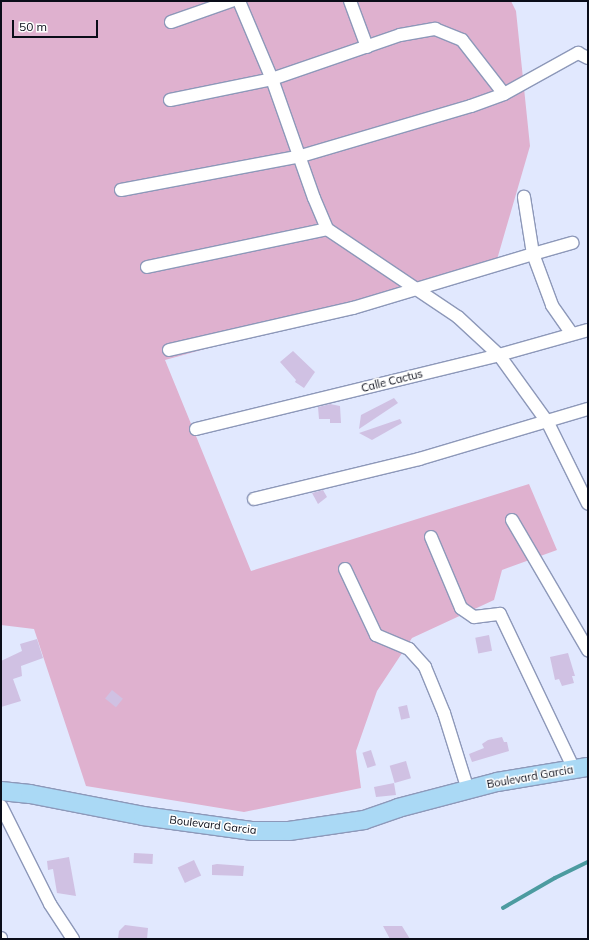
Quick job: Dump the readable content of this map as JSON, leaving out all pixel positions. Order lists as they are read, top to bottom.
{
  "streets": {
    "main road": ["Boulevard Garcia"],
    "street": ["Calle Cactus"]
  },
  "scale_bar": "50 m"
}
